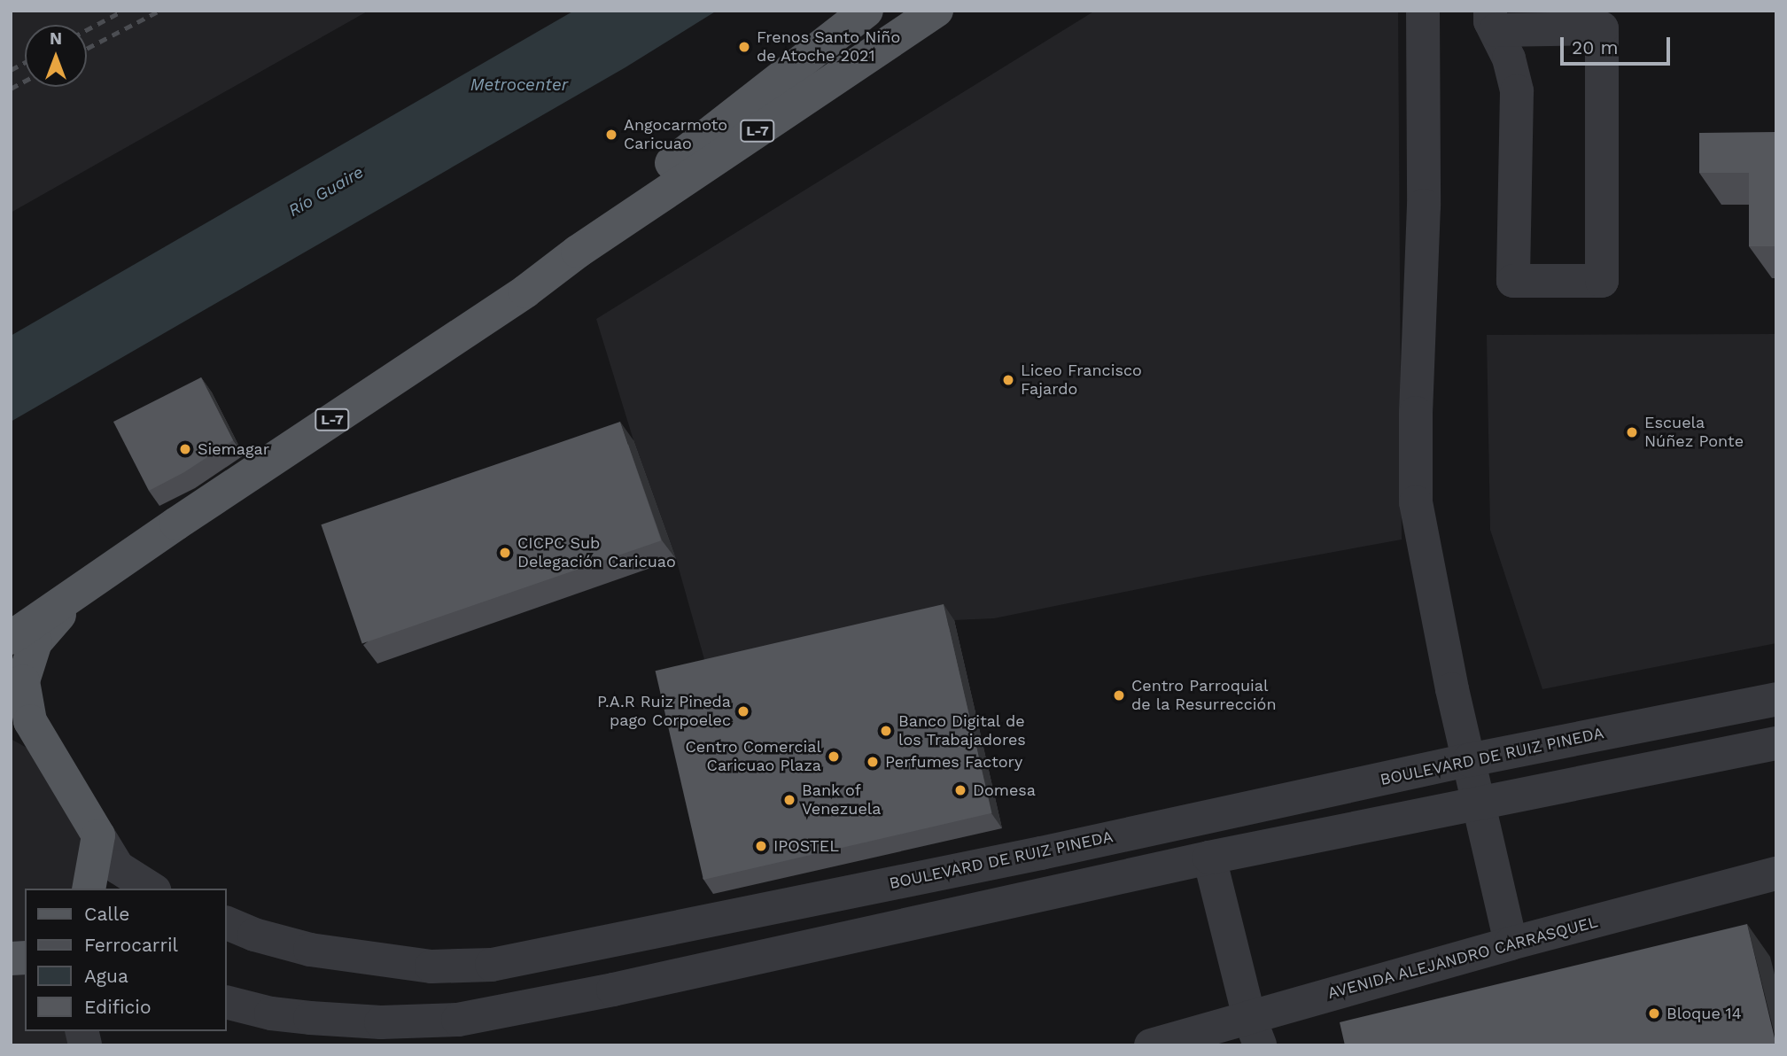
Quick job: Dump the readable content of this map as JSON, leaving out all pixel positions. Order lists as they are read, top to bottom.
{
  "streets": {
    "main road": ["L-7"],
    "street": ["BOULEVARD DE RUIZ PINEDA", "AVENIDA ALEJANDRO CARRASQUEL"]
  },
  "water": ["Metrocenter", "Río Guaire"],
  "places": [
    "Frenos Santo Niño de Atoche 2021",
    "Angocarmoto Caricuao",
    "Liceo Francisco Fajardo",
    "Escuela Núñez Ponte",
    "Siemagar",
    "CICPC Sub Delegación Caricuao",
    "Centro Parroquial de la Resurrección",
    "P.A.R Ruiz Pineda pago Corpoelec",
    "Banco Digital de los Trabajadores",
    "Centro Comercial Caricuao Plaza",
    "Perfumes Factory",
    "Domesa",
    "Bank of Venezuela",
    "IPOSTEL",
    "Bloque 14"
  ],
  "legend": [
    "Calle",
    "Ferrocarril",
    "Agua",
    "Edificio"
  ],
  "scale_bar": "20 m",
  "north": "top"
}
